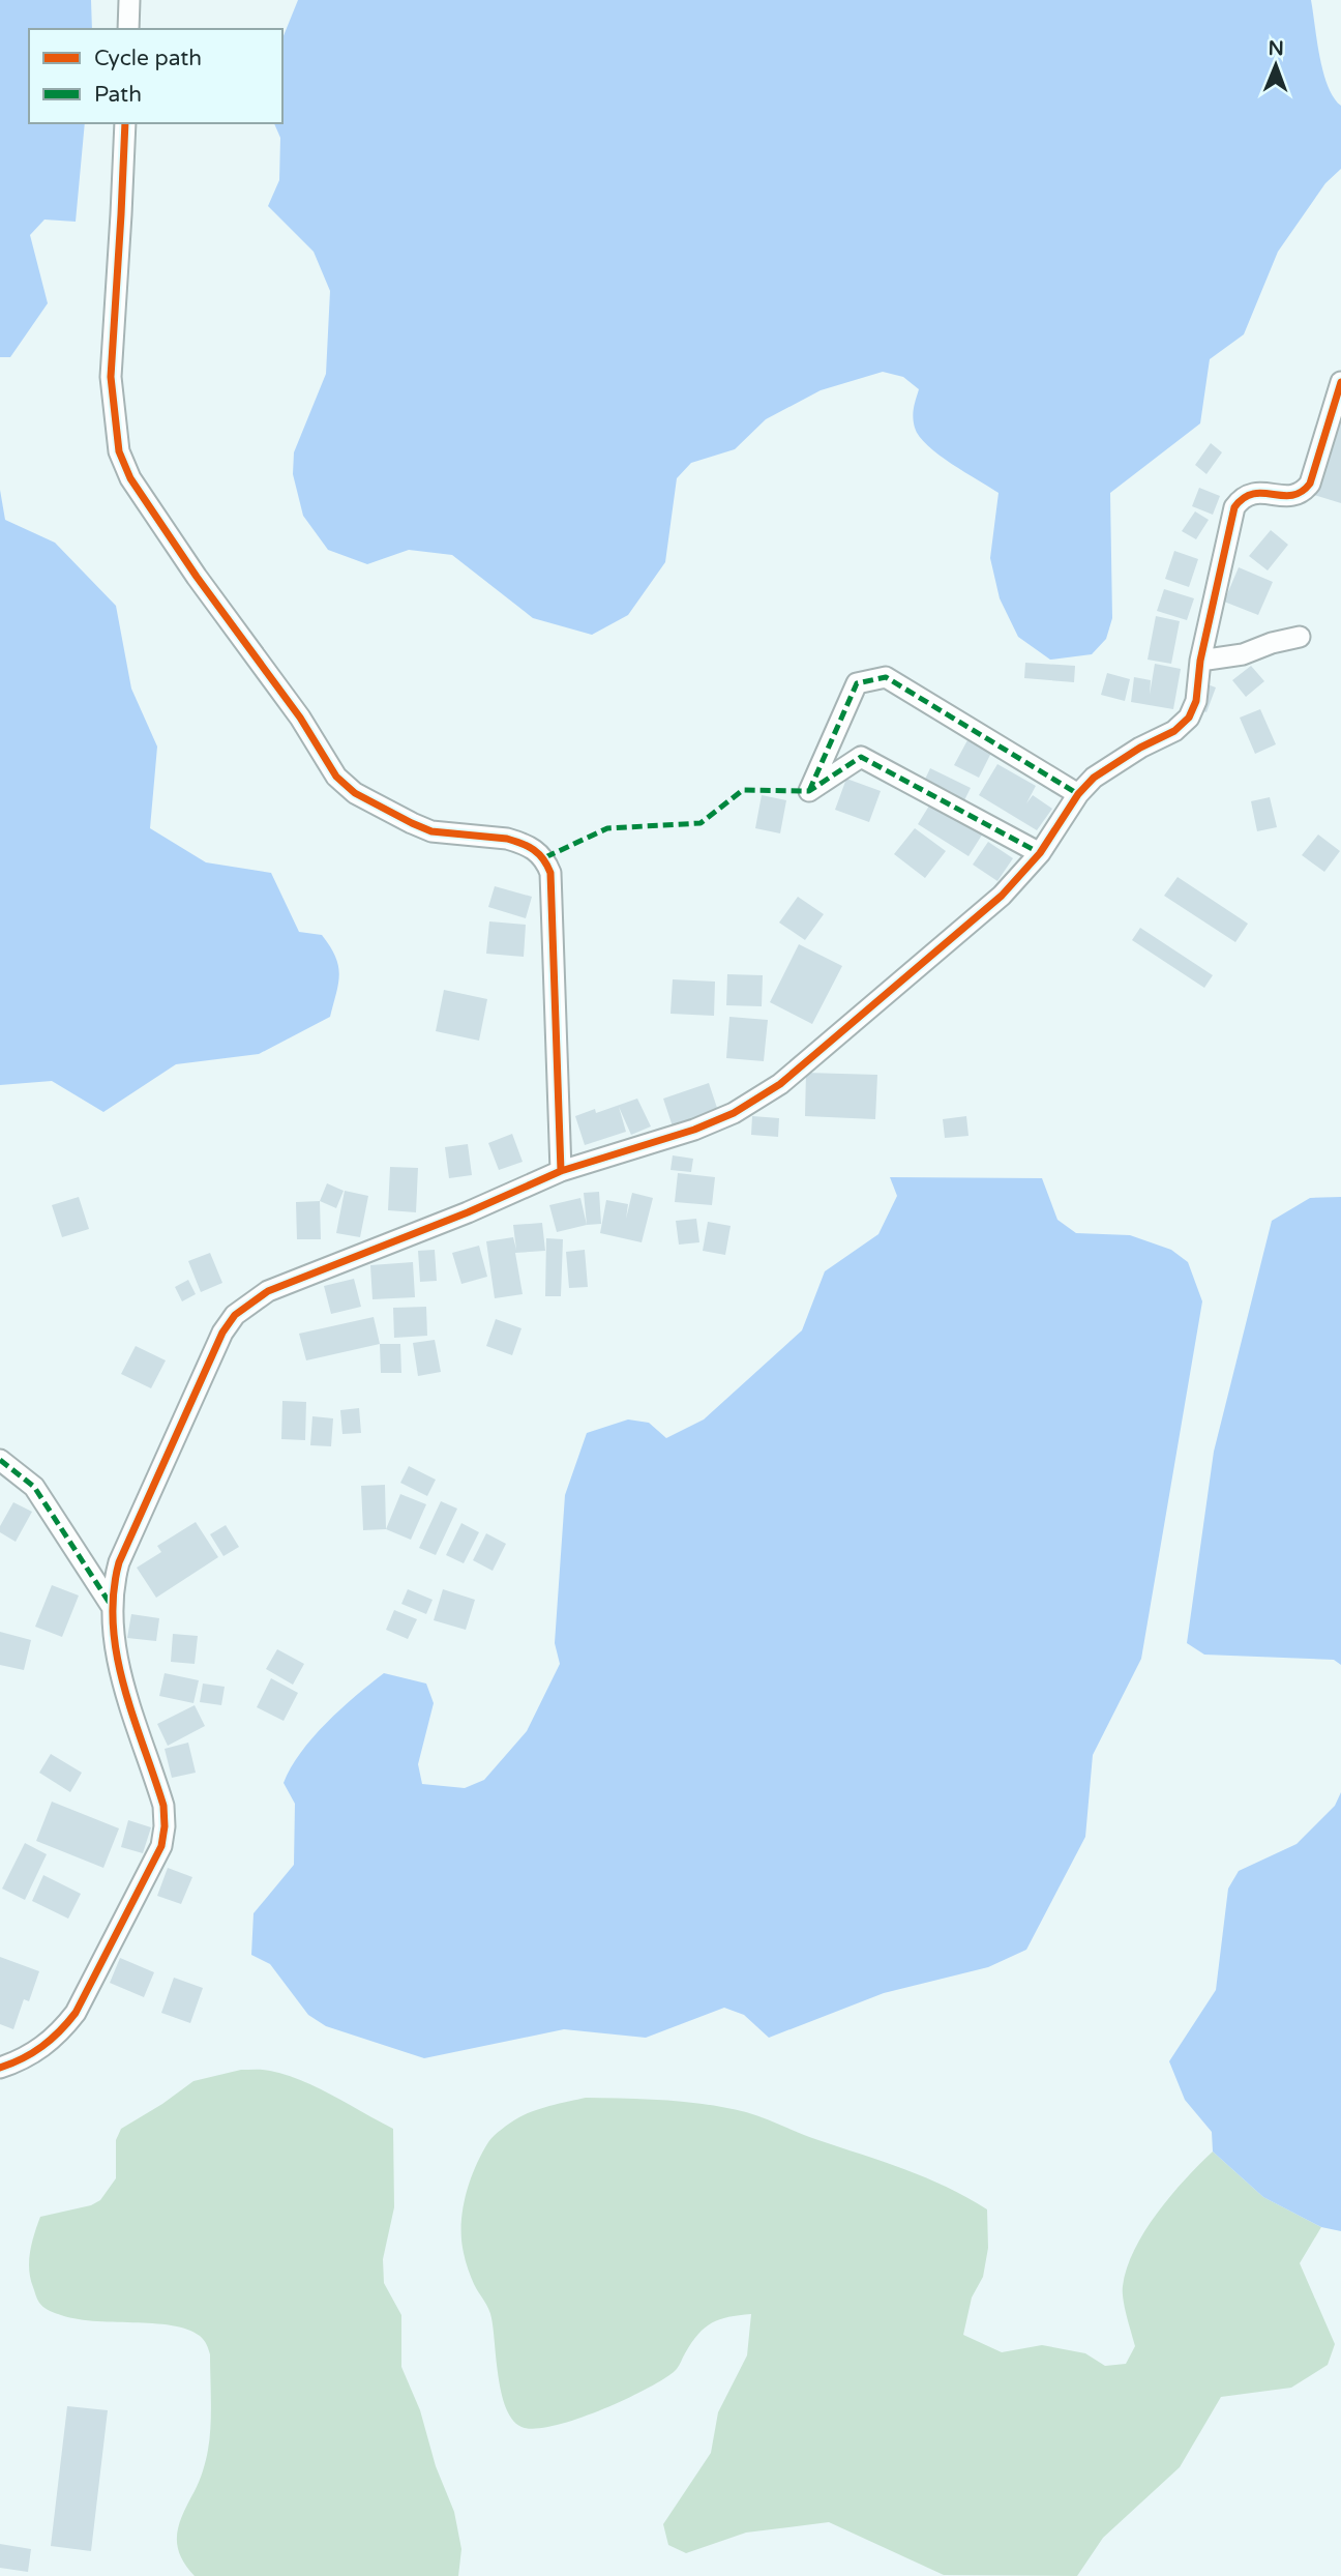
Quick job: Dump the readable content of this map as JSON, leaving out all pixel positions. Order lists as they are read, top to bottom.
{
  "legend": ["Cycle path", "Path"],
  "north": "top"
}
